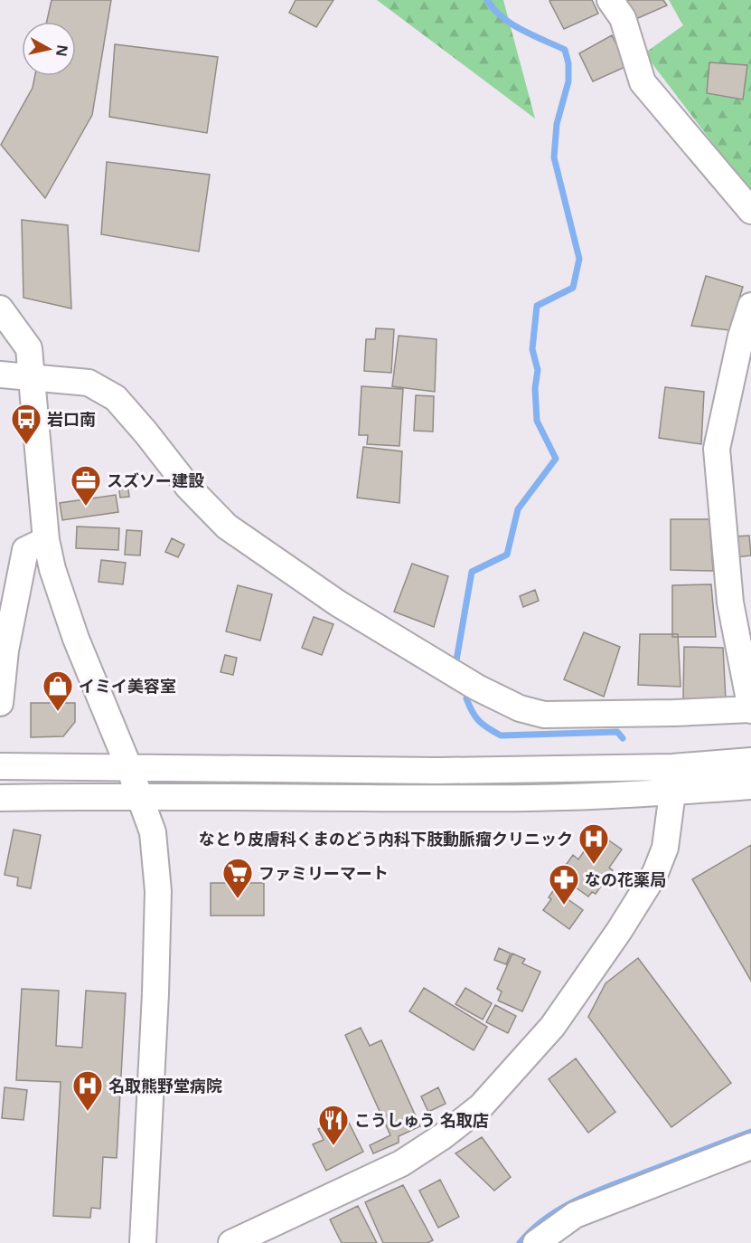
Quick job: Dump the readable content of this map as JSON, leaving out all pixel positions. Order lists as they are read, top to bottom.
{
  "places": {
    "bus stop": ["岩口南"],
    "office": ["スズソー建設"],
    "shop": ["イミイ美容室"],
    "hospital": ["なとり皮膚科くまのどう内科下肢動脈瘤クリニック", "名取熊野堂病院"],
    "supermarket": ["ファミリーマート"],
    "pharmacy": ["なの花薬局"],
    "restaurant": ["こうしゅう 名取店"]
  },
  "north": "right"
}
